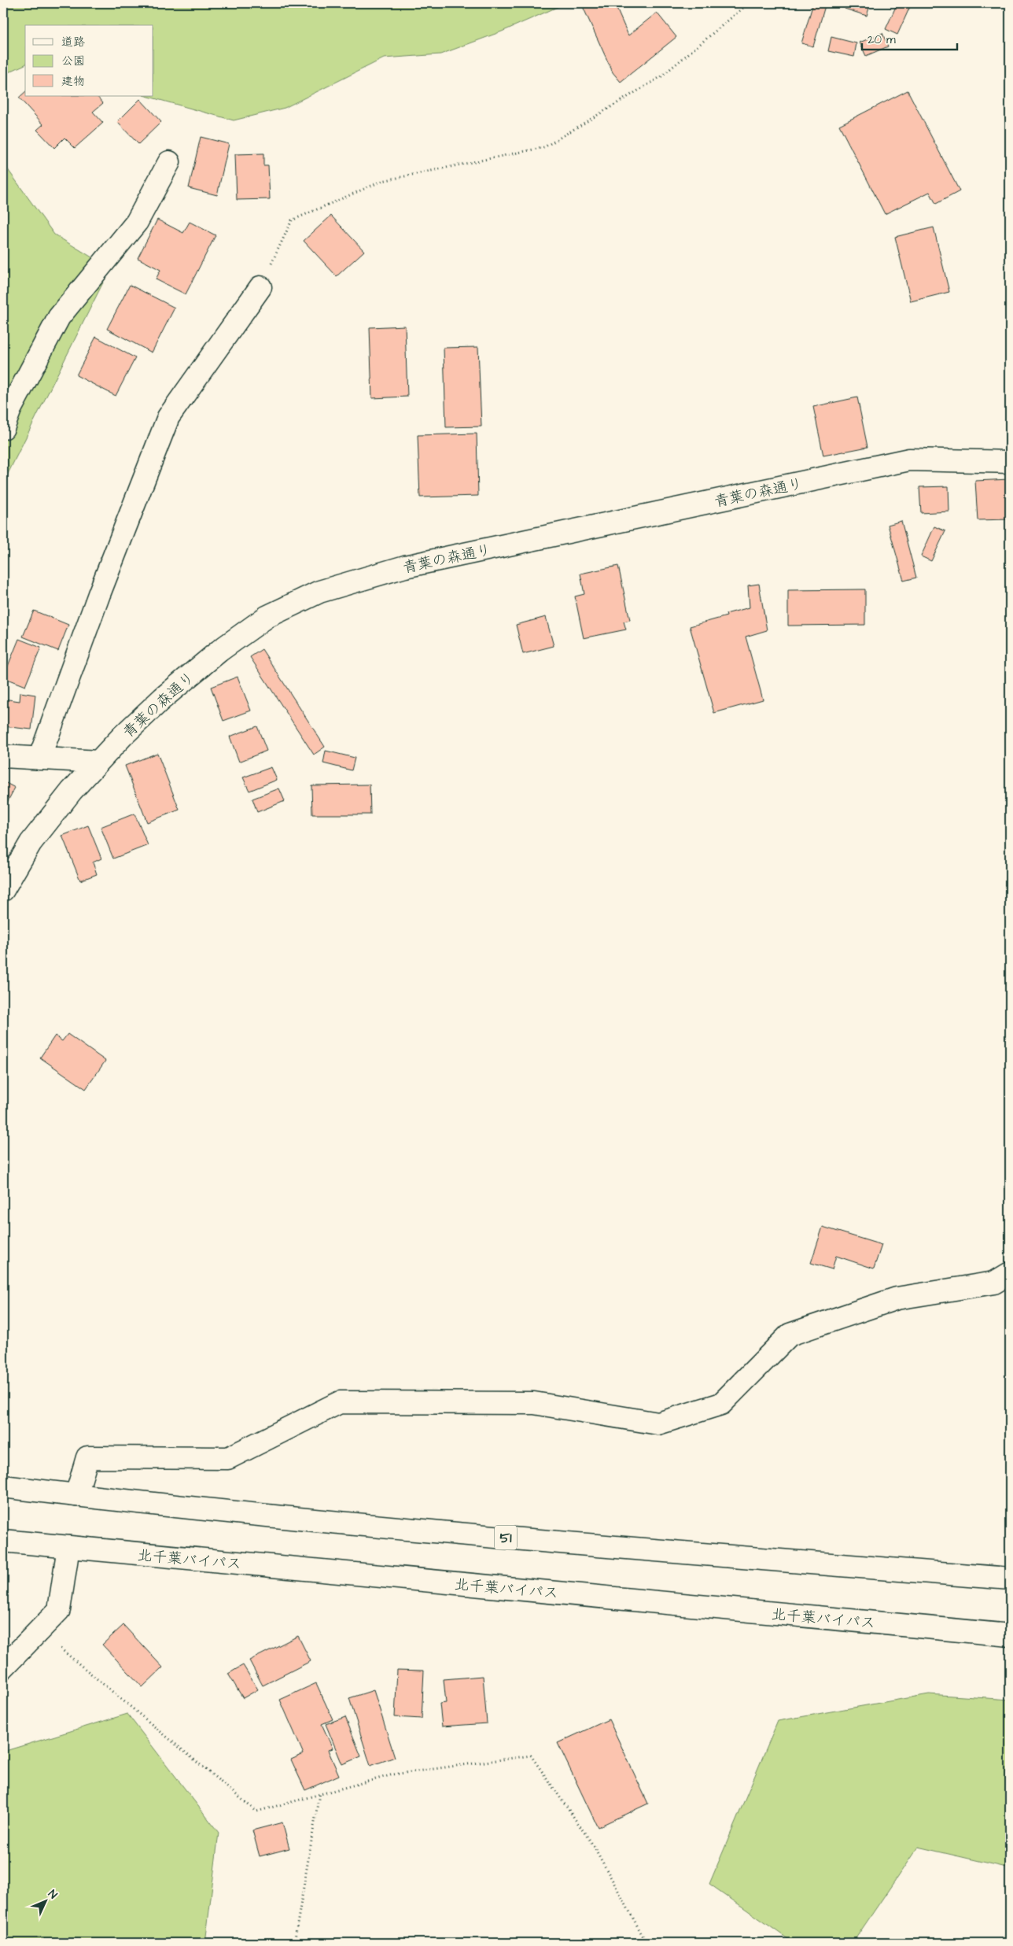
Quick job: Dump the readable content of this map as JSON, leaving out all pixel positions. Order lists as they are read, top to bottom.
{
  "streets": {
    "main road": ["青葉の森通り", "51", "北千葉バイパス"]
  },
  "legend": ["道路", "公園", "建物"],
  "scale_bar": "20 m",
  "north": "top right"
}
